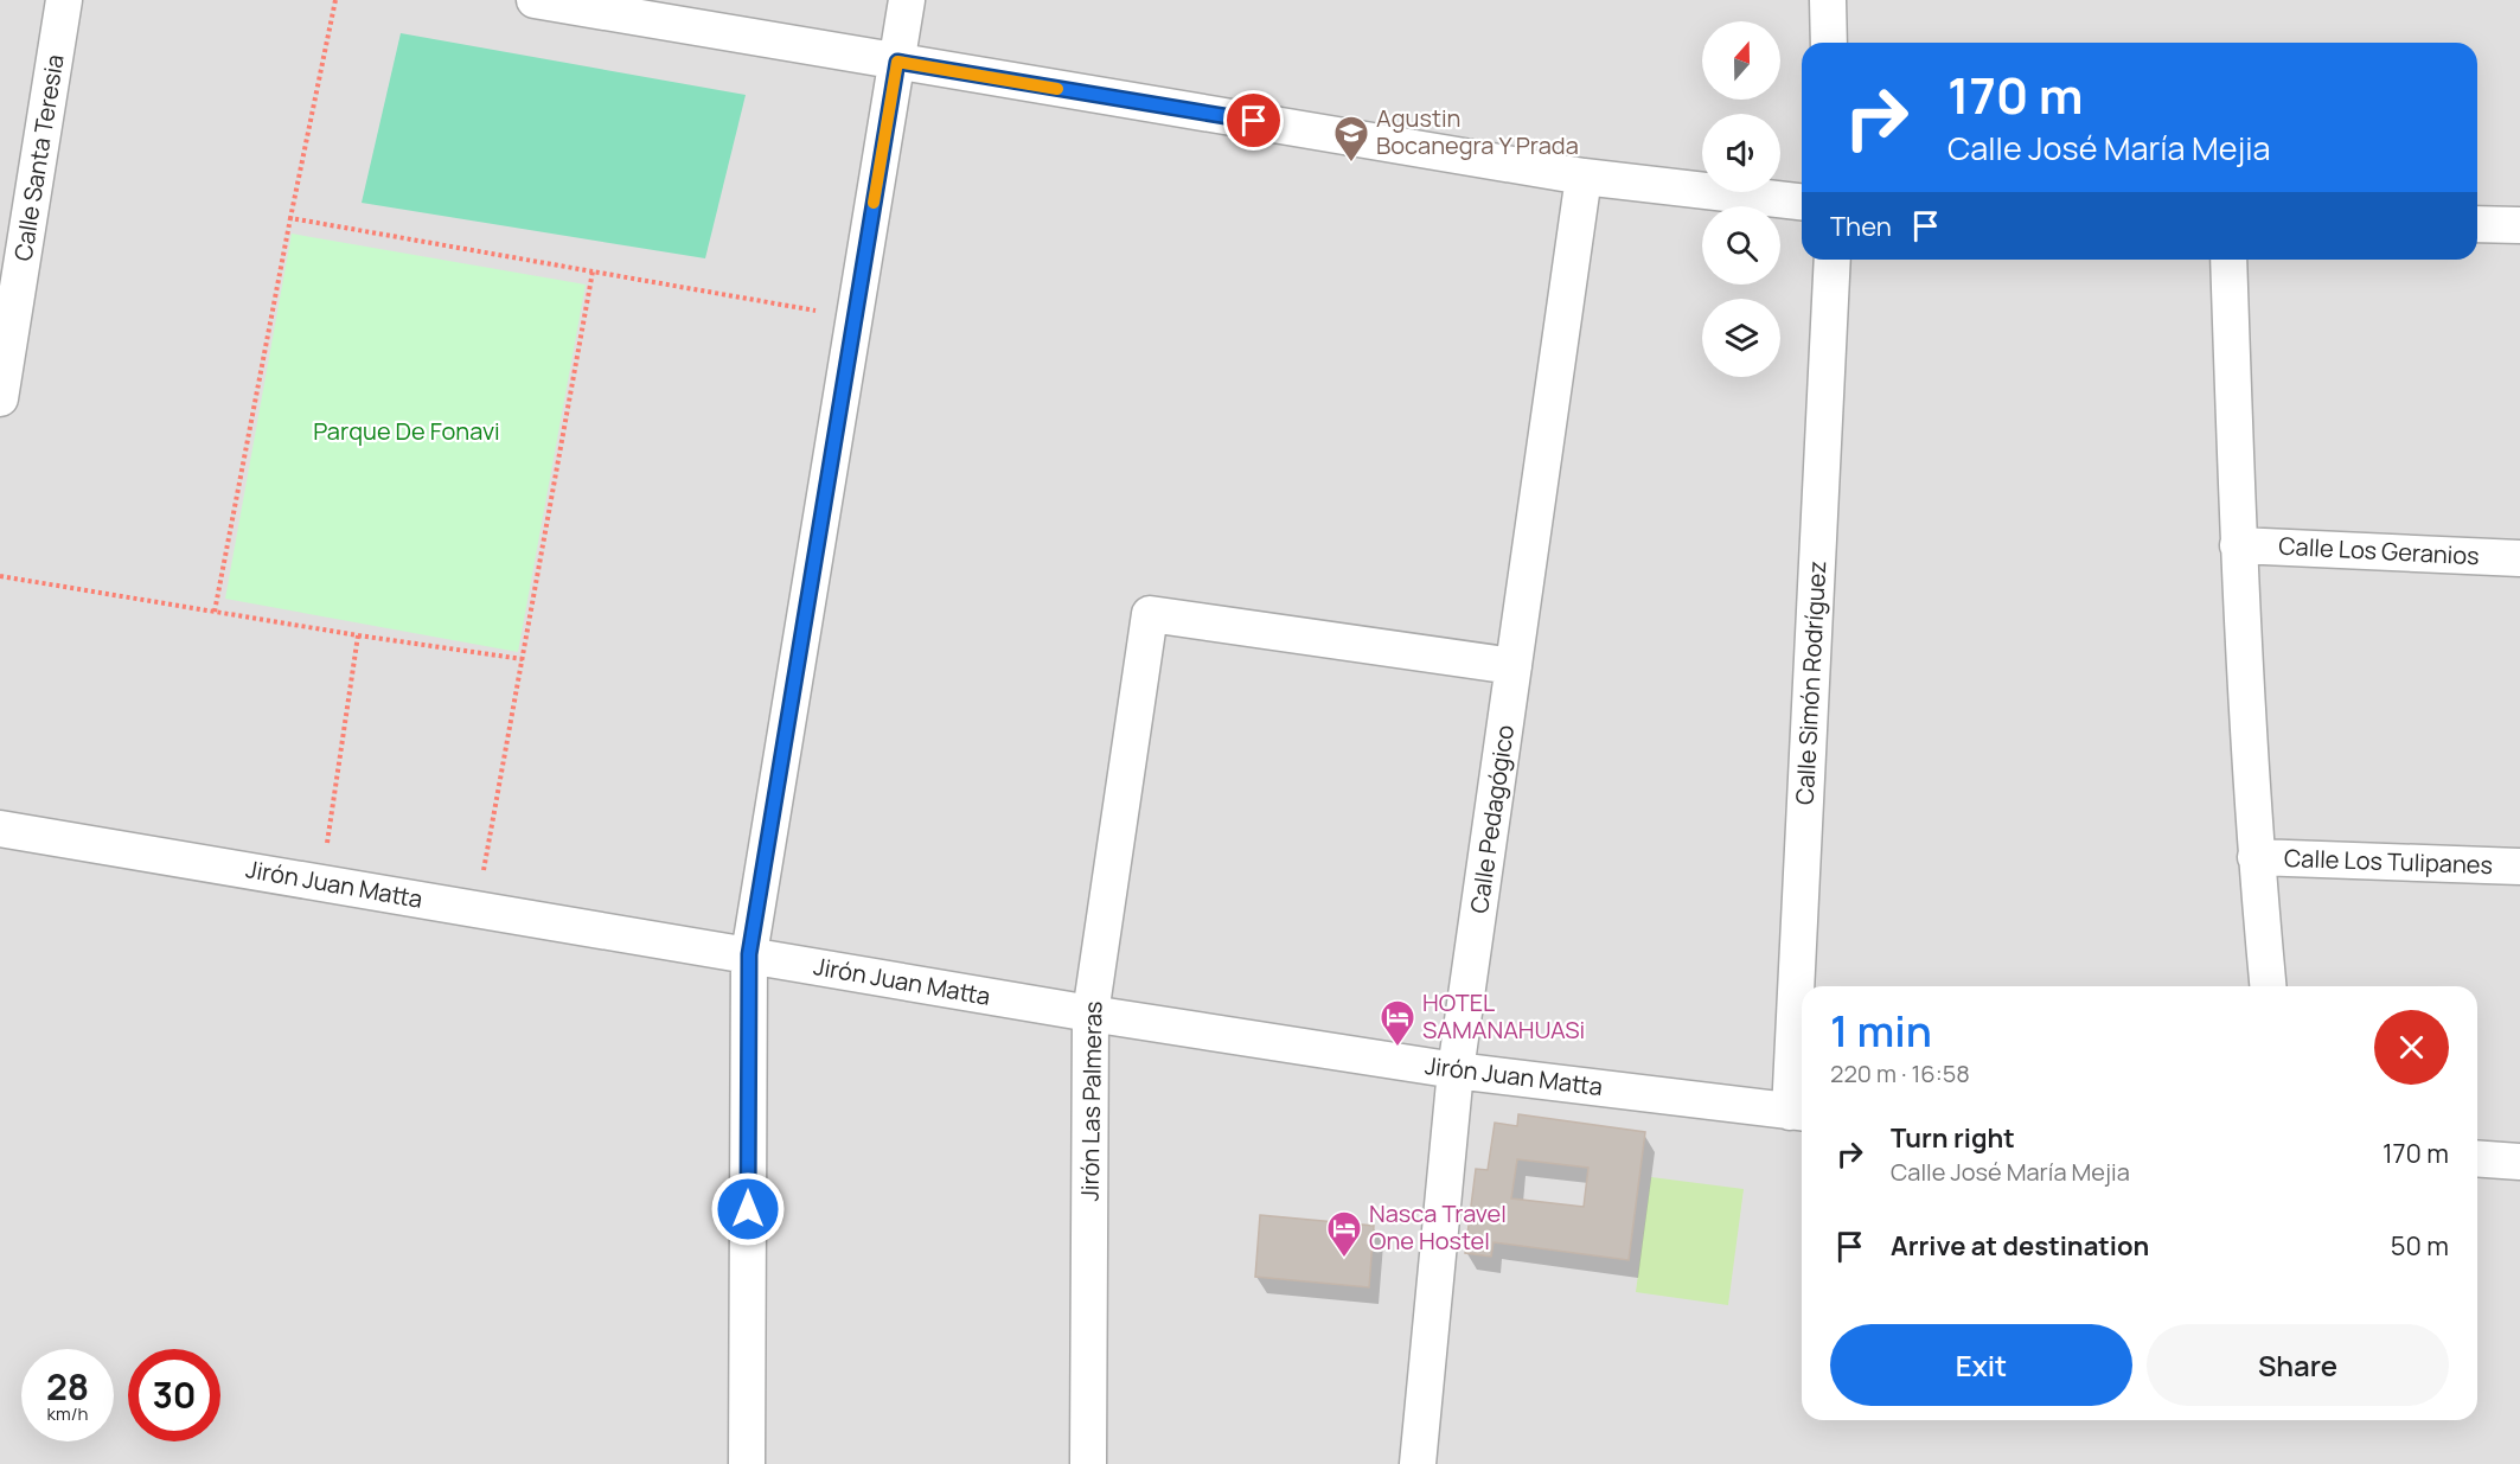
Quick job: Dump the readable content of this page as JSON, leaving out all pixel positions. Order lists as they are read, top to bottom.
{
  "streets": {
    "street": [
      "Calle Santa Teresia",
      "Calle Los Geranios",
      "Calle Simón Rodríguez",
      "Calle Pedagógico",
      "Calle Los Tulipanes",
      "Jirón Juan Matta",
      "Jirón Las Palmeras"
    ]
  },
  "crossings": [
    ["Calle Simón Rodríguez", "Jirón Juan Matta"],
    ["Calle Pedagógico", "Jirón Juan Matta"],
    ["Calle Pedagógico", "Jirón Las Palmeras"],
    ["Jirón Juan Matta", "Jirón Las Palmeras"]
  ],
  "parks": ["Parque De Fonavi"],
  "places": {
    "school or university": ["Agustin Bocanegra Y Prada"],
    "hotel": ["HOTEL SAMANAHUASi", "Nasca Travel One Hostel"]
  },
  "north": "top",
  "page": {
    "turn": ["170 m", "Calle José María Mejia"],
    "then": "Then",
    "heading": ["1 min", "220 m · 16:58"],
    "list": [
      {
        "name": "Turn right",
        "note": "Calle José María Mejia",
        "value": "170 m"
      },
      {
        "name": "Arrive at destination",
        "value": "50 m"
      }
    ],
    "buttons": ["Exit", "Share"],
    "speed": "28 km/h",
    "limit": "30"
  }
}
